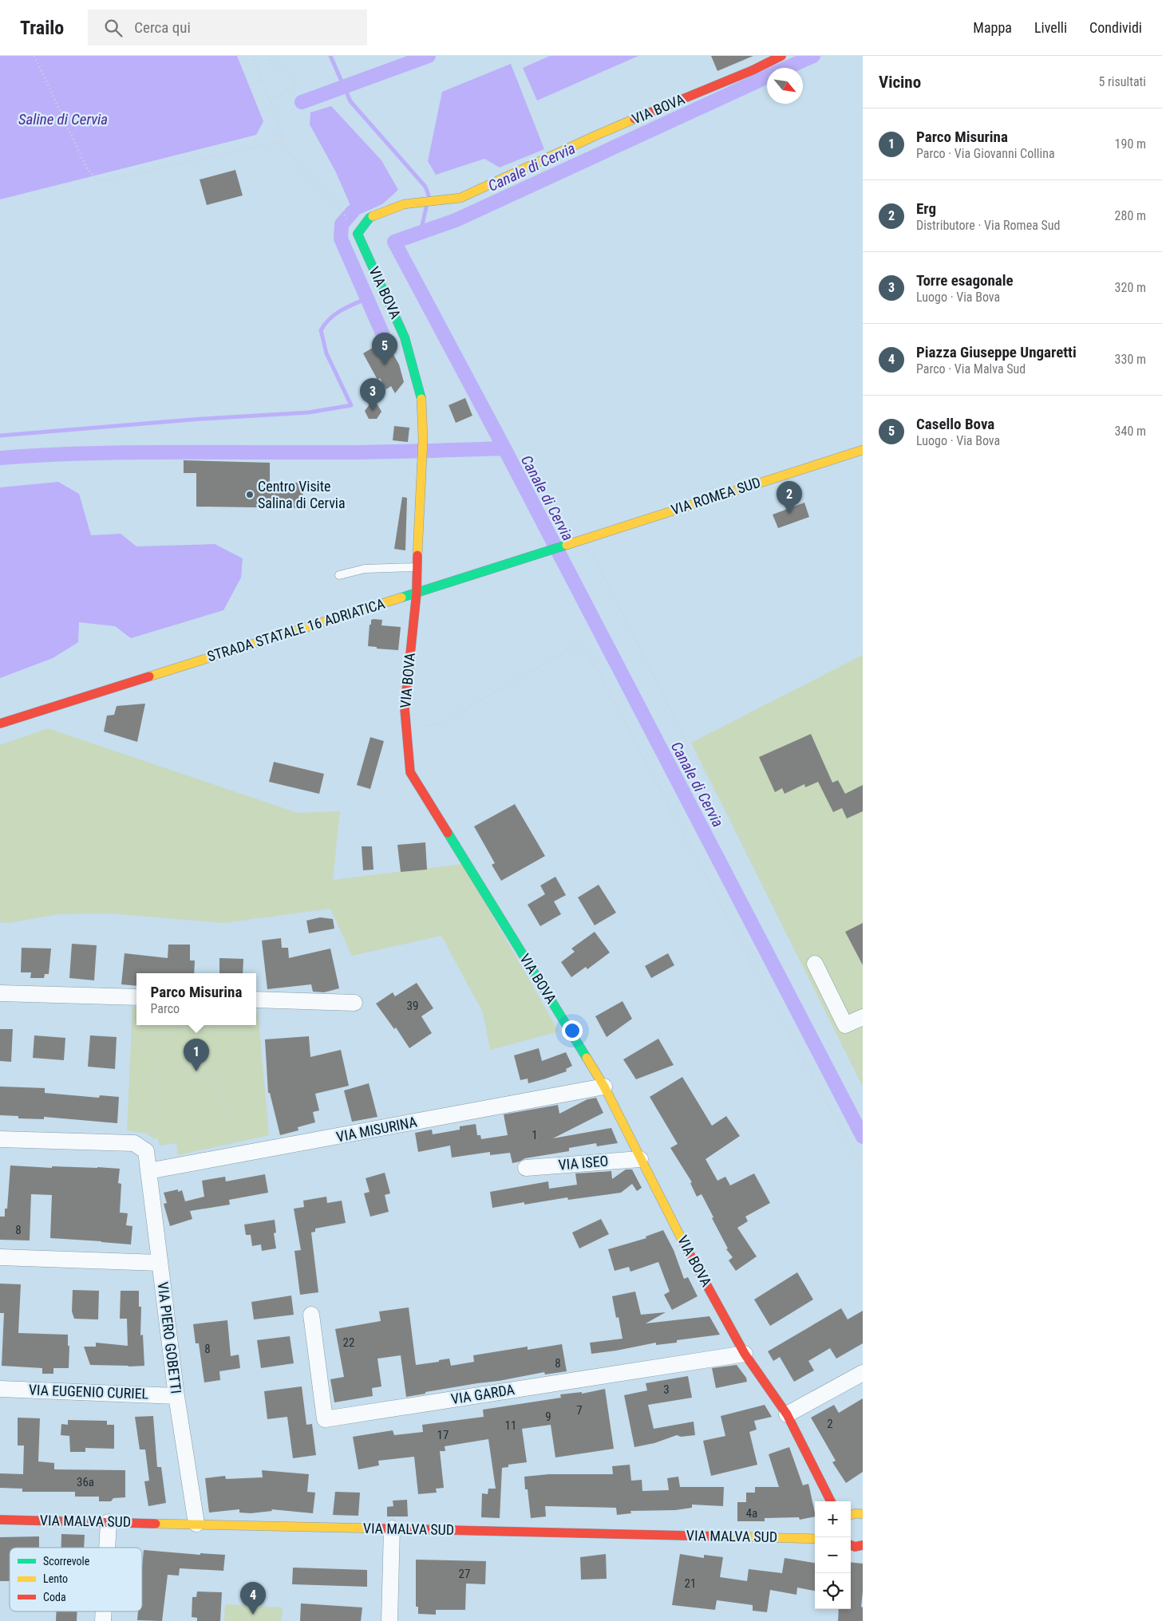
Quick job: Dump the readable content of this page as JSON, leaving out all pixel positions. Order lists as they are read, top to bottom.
{
  "streets": {
    "street": [
      "VIA BOVA",
      "VIA ROMEA SUD",
      "STRADA STATALE 16 ADRIATICA",
      "VIA MISURINA",
      "VIA ISEO",
      "VIA PIERO GOBETTI",
      "VIA EUGENIO CURIEL",
      "VIA GARDA",
      "VIA MALVA SUD"
    ]
  },
  "crossings": [
    ["VIA BOVA", "STRADA STATALE 16 ADRIATICA"],
    ["VIA BOVA", "VIA MISURINA"],
    ["VIA BOVA", "VIA ISEO"],
    ["VIA BOVA", "VIA GARDA"],
    ["VIA ROMEA SUD", "STRADA STATALE 16 ADRIATICA"],
    ["VIA MISURINA", "VIA PIERO GOBETTI"],
    ["VIA PIERO GOBETTI", "VIA EUGENIO CURIEL"],
    ["VIA PIERO GOBETTI", "VIA MALVA SUD"]
  ],
  "water": ["Saline di Cervia", "Canale di Cervia"],
  "places": ["Centro Visite Salina di Cervia"],
  "house_numbers": [
    "39",
    "1",
    "8",
    "22",
    "8",
    "8",
    "3",
    "7",
    "9",
    "2",
    "11",
    "17",
    "36a",
    "4a",
    "27",
    "21"
  ],
  "legend": ["Scorrevole", "Lento", "Coda"],
  "north": "bottom right",
  "page": {
    "header": "Trailo",
    "search": "Cerca qui",
    "nav": ["Mappa", "Livelli", "Condividi"],
    "heading": ["Vicino", "5 risultati"],
    "list": [
      {
        "mark": "1",
        "name": "Parco Misurina",
        "note": "Parco · Via Giovanni Collina",
        "value": "190 m"
      },
      {
        "mark": "2",
        "name": "Erg",
        "note": "Distributore · Via Romea Sud",
        "value": "280 m"
      },
      {
        "mark": "3",
        "name": "Torre esagonale",
        "note": "Luogo · Via Bova",
        "value": "320 m"
      },
      {
        "mark": "4",
        "name": "Piazza Giuseppe Ungaretti",
        "note": "Parco · Via Malva Sud",
        "value": "330 m"
      },
      {
        "mark": "5",
        "name": "Casello Bova",
        "note": "Luogo · Via Bova",
        "value": "340 m"
      }
    ],
    "pins": [
      "5",
      "3",
      "2",
      "1",
      "4"
    ],
    "popup": ["Parco Misurina", "Parco"],
    "map_buttons": ["+", "−"]
  }
}
